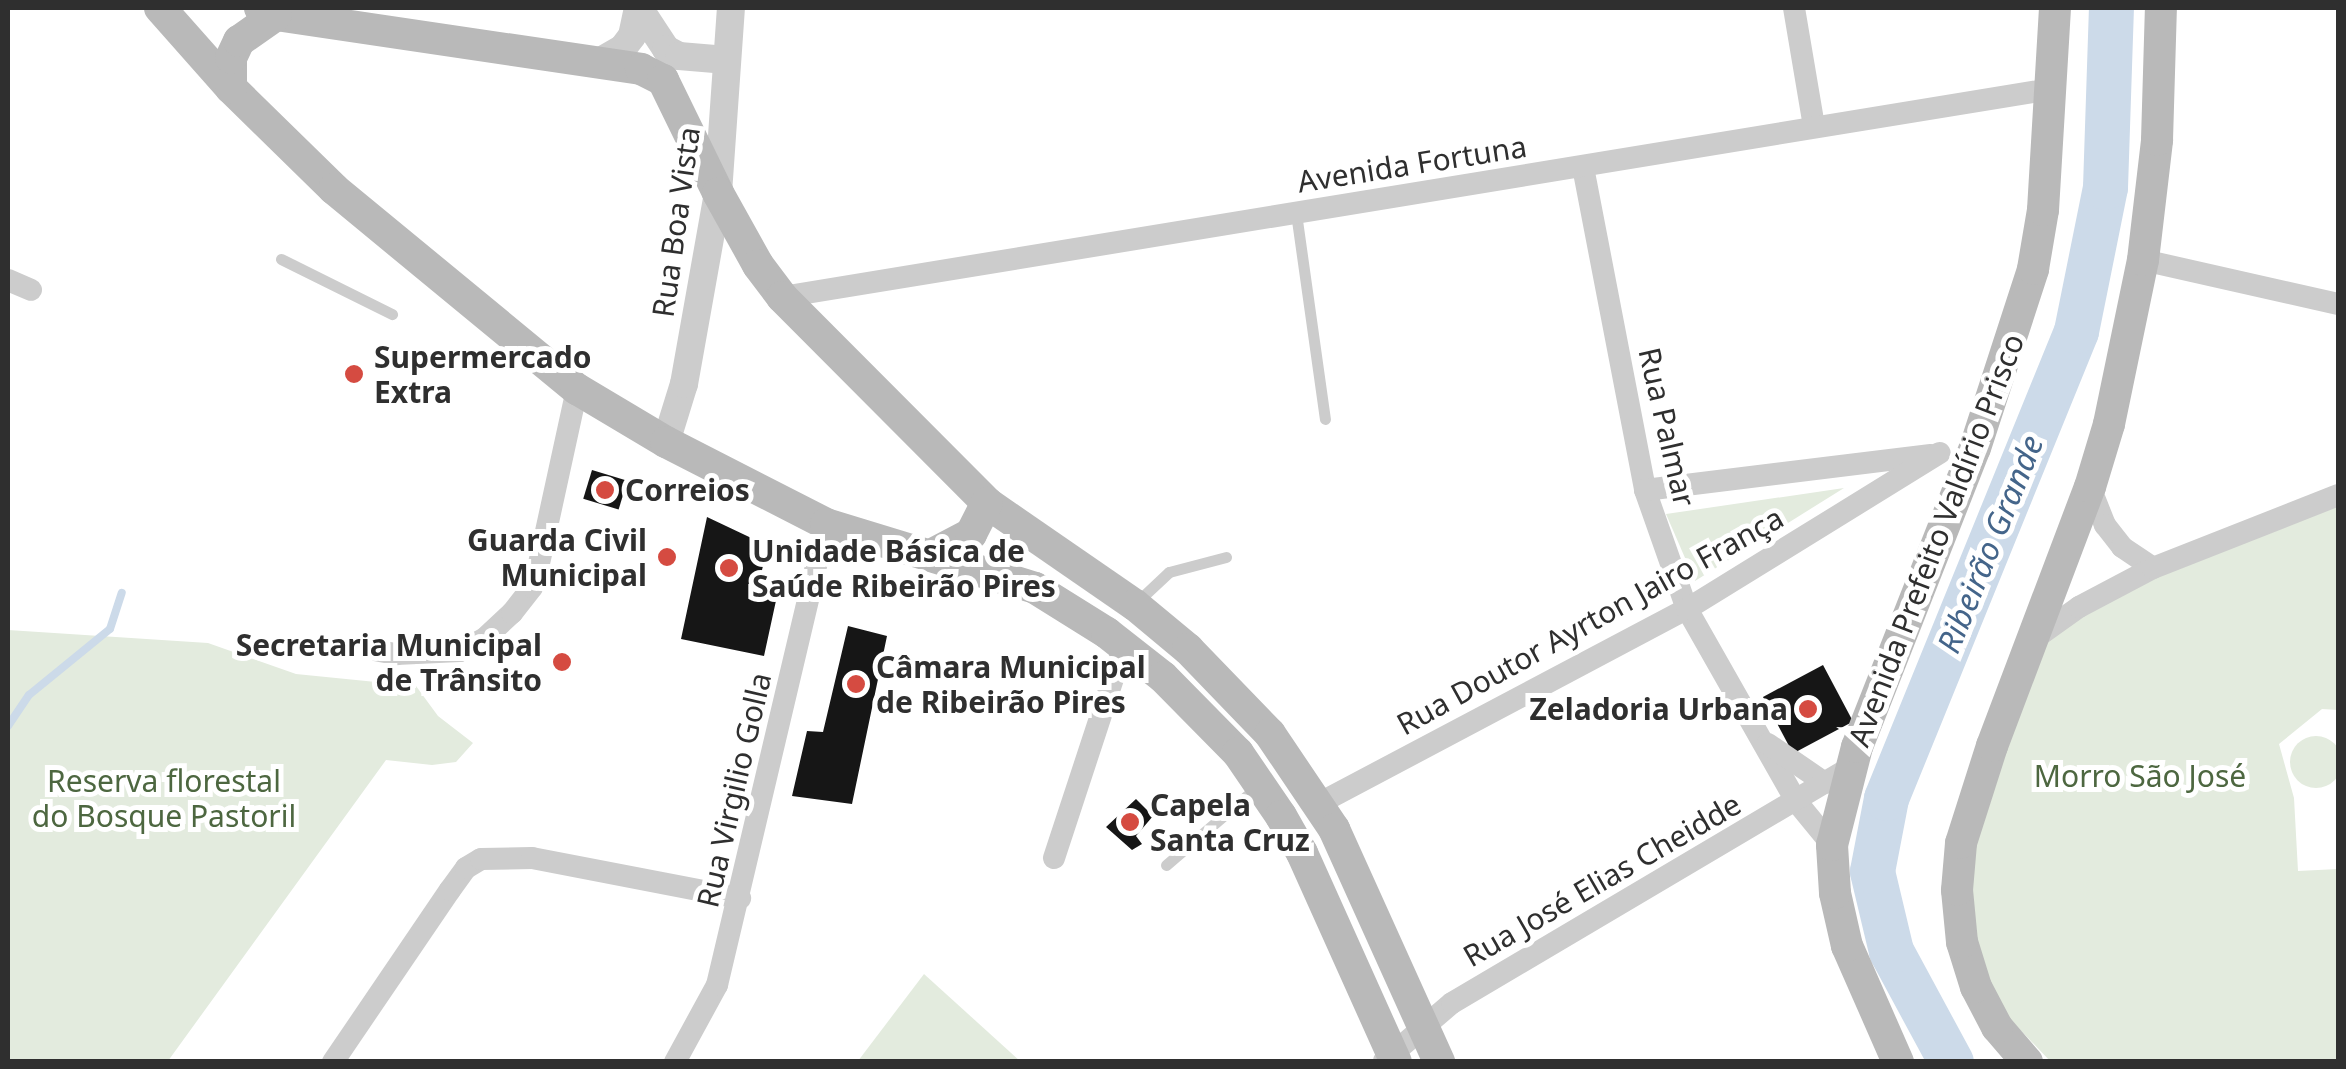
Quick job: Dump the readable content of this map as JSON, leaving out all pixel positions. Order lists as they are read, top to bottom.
{
  "streets": {
    "main road": ["Avenida Prefeito Valdírio Prisco"],
    "street": [
      "Avenida Fortuna",
      "Rua Boa Vista",
      "Rua Palmar",
      "Rua Doutor Ayrton Jairo França",
      "Rua Virgilio Golla",
      "Rua José Elias Cheidde"
    ]
  },
  "crossings": [
    ["Avenida Fortuna", "Rua Palmar"],
    ["Avenida Fortuna", "Avenida Prefeito Valdírio Prisco"],
    ["Rua Palmar", "Avenida Prefeito Valdírio Prisco"],
    ["Rua Palmar", "Rua Doutor Ayrton Jairo França"],
    ["Rua Palmar", "Rua José Elias Cheidde"],
    ["Avenida Prefeito Valdírio Prisco", "Rua José Elias Cheidde"]
  ],
  "water": ["Ribeirão Grande"],
  "parks": ["Morro São José", "Reserva florestal do Bosque Pastoril"],
  "places": [
    "Supermercado Extra",
    "Correios",
    "Guarda Civil Municipal",
    "Unidade Básica de Saúde Ribeirão Pires",
    "Secretaria Municipal de Trânsito",
    "Câmara Municipal de Ribeirão Pires",
    "Zeladoria Urbana",
    "Capela Santa Cruz"
  ]
}
